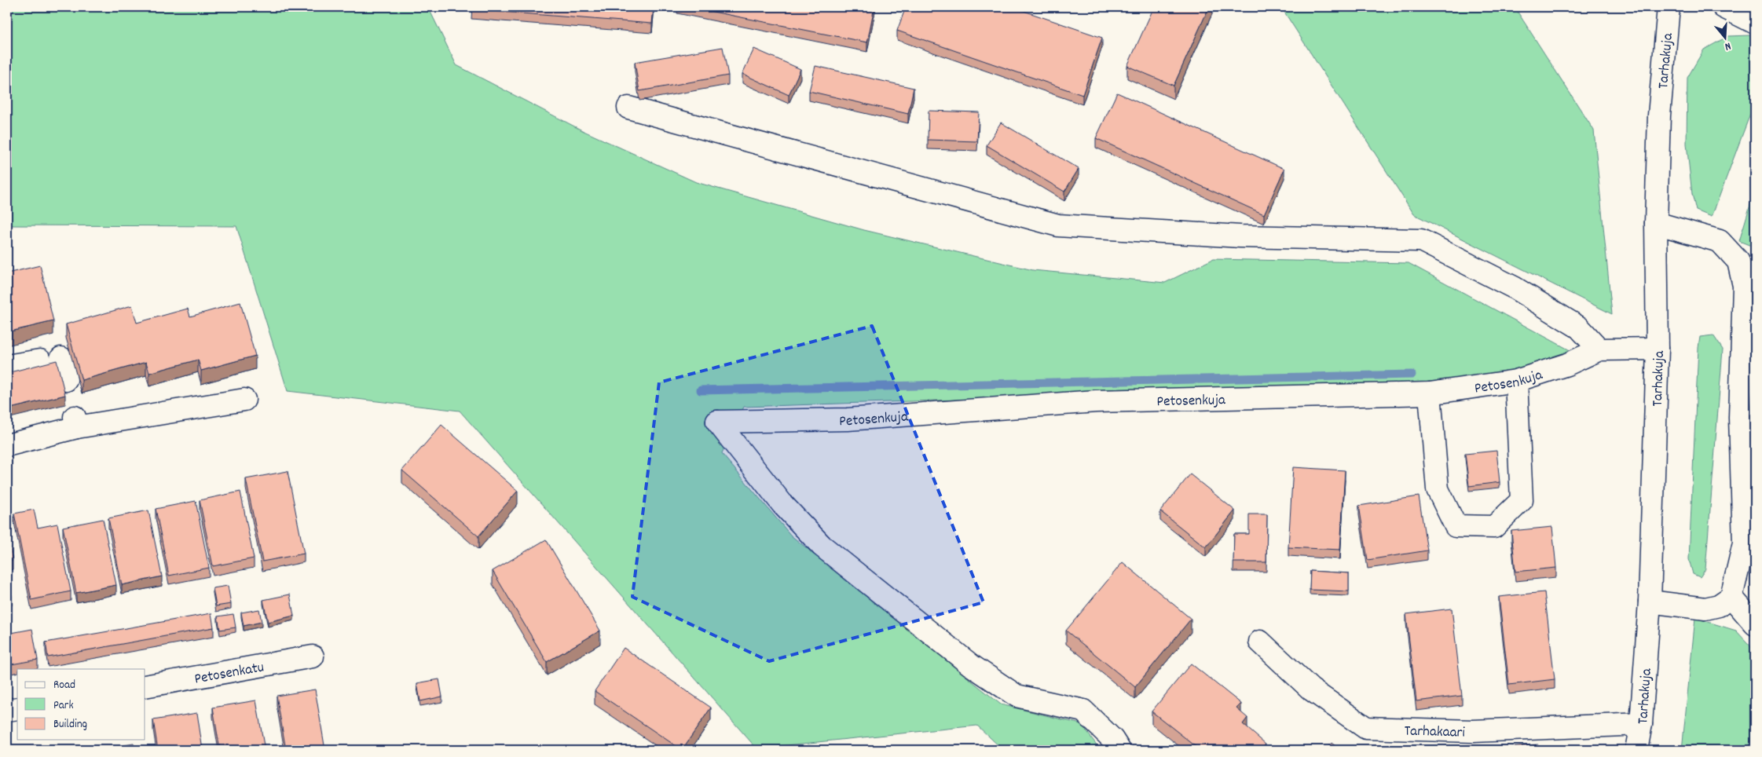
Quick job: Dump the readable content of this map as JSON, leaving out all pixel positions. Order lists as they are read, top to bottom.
{
  "streets": {
    "street": [
      "Tarhakuja",
      "Petosenkuja",
      "Petosenkatu",
      "Tarhakaari"
    ]
  },
  "crossings": [
    ["Tarhakuja", "Petosenkuja"],
    ["Tarhakuja", "Tarhakaari"]
  ],
  "legend": ["Road", "Park", "Building"],
  "north": "bottom"
}
